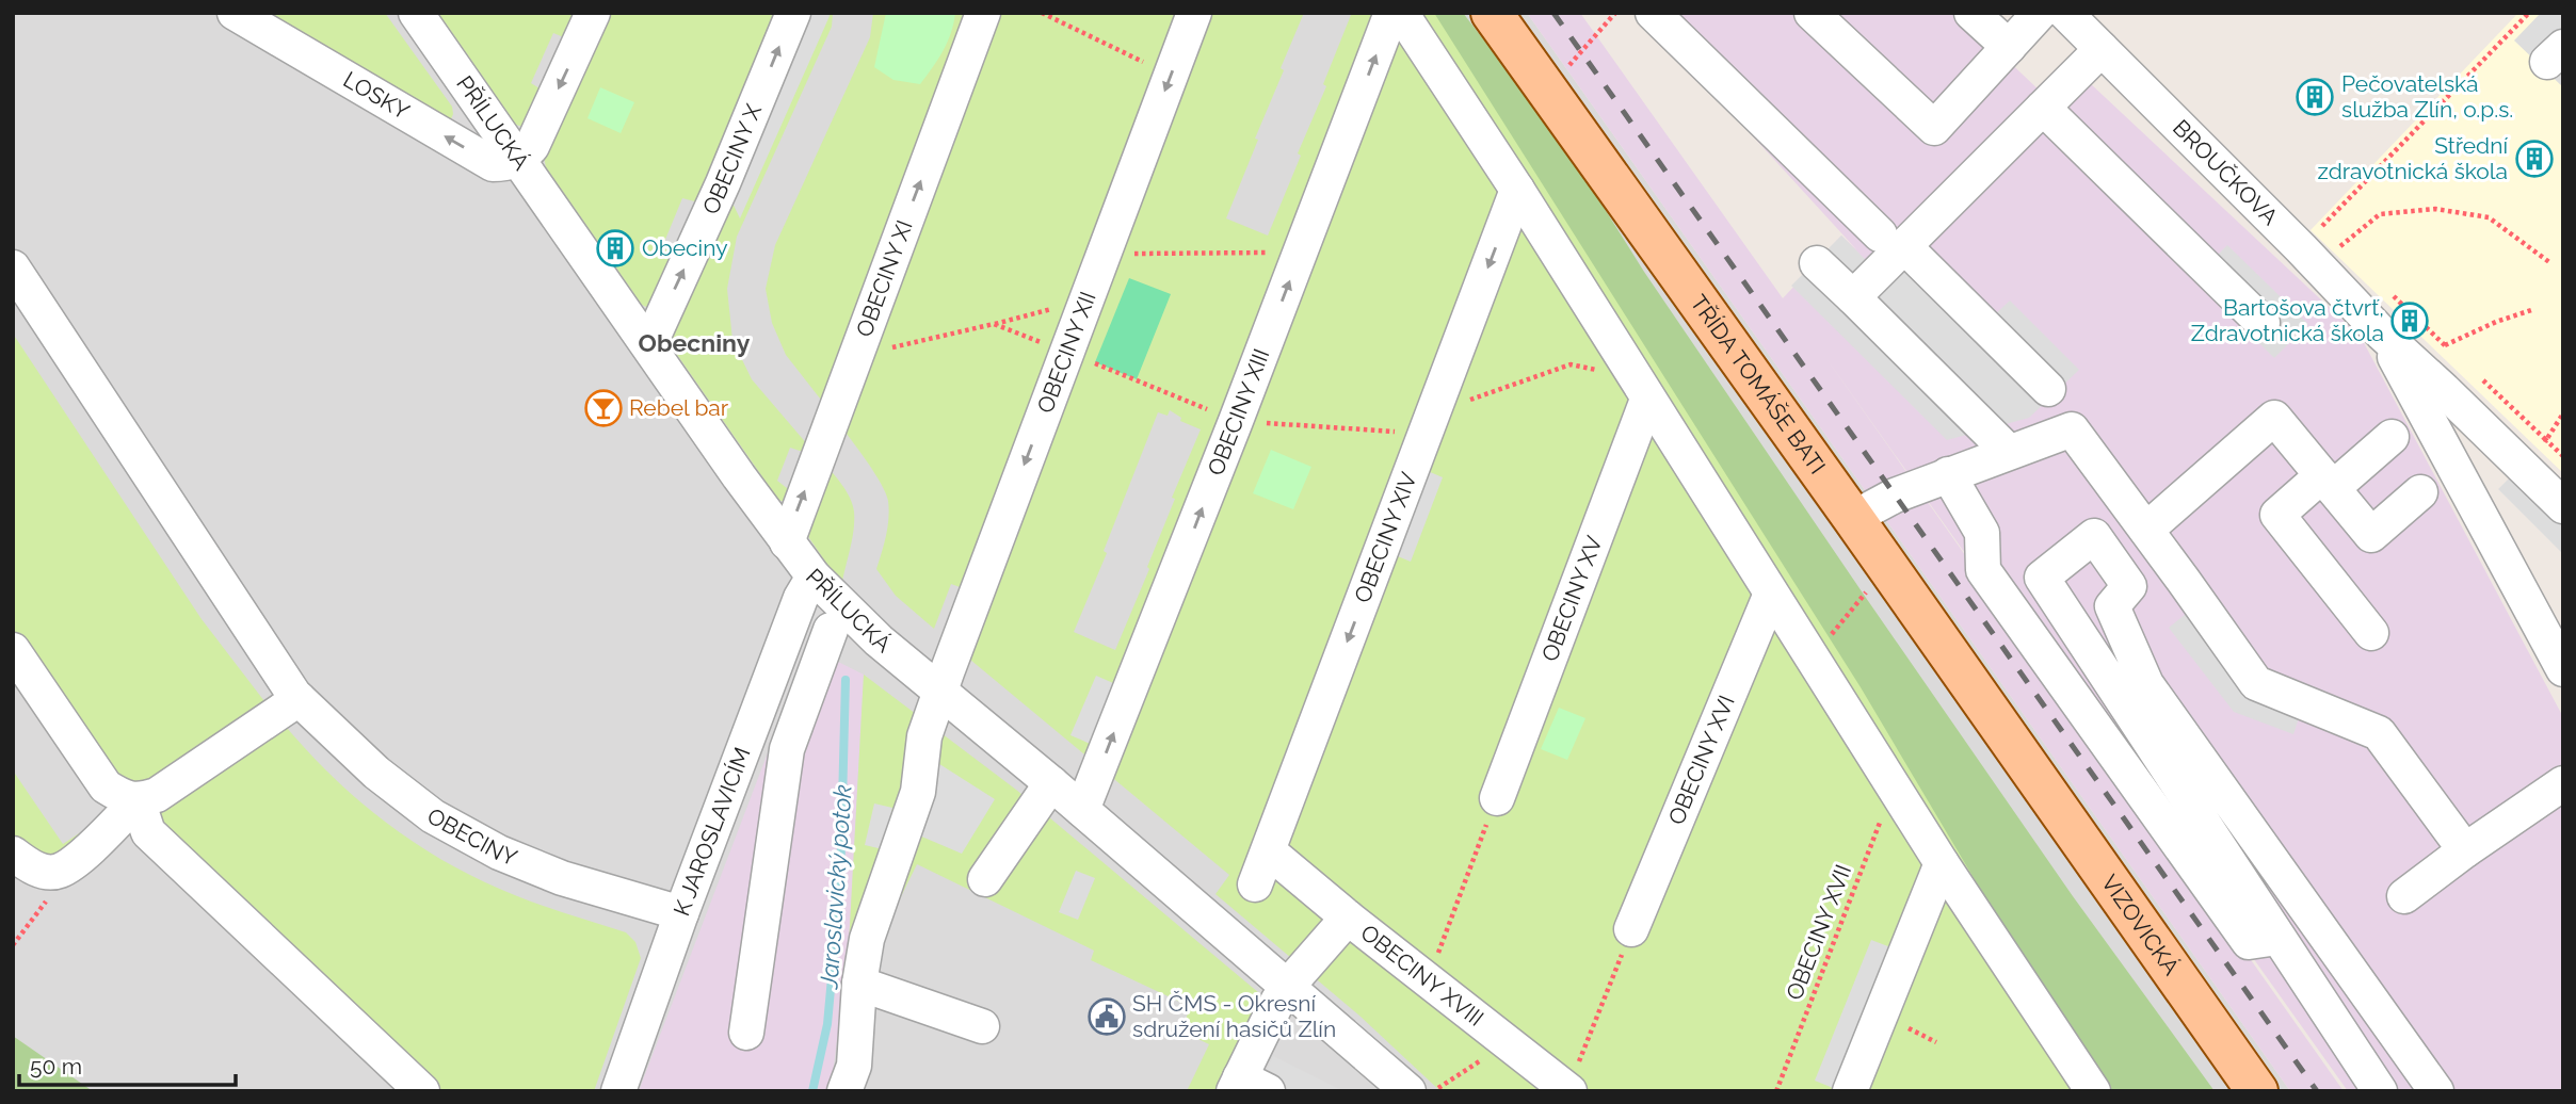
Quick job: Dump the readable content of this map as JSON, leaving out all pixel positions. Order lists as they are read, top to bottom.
{
  "streets": {
    "main road": ["TŘÍDA TOMÁŠE BATI", "VIZOVICKÁ"],
    "street": [
      "LOSKY",
      "PŘÍLUCKÁ",
      "OBECINY X",
      "BROUČKOVA",
      "OBECINY XI",
      "OBECINY XII",
      "OBECINY XIII",
      "OBECINY XIV",
      "OBECINY XV",
      "OBECINY XVI",
      "K JAROSLAVICÍM",
      "OBECINY",
      "OBECINY XVIII"
    ],
    "path": ["OBECINY XVII"]
  },
  "crossings": [
    ["LOSKY", "PŘÍLUCKÁ"],
    ["PŘÍLUCKÁ", "OBECINY X"],
    ["PŘÍLUCKÁ", "OBECINY XI"],
    ["PŘÍLUCKÁ", "OBECINY XII"],
    ["PŘÍLUCKÁ", "OBECINY XIII"],
    ["PŘÍLUCKÁ", "K JAROSLAVICÍM"],
    ["PŘÍLUCKÁ", "OBECINY XVIII"],
    ["TŘÍDA TOMÁŠE BATI", "VIZOVICKÁ"],
    ["K JAROSLAVICÍM", "OBECINY"]
  ],
  "one_way": [
    "LOSKY",
    "OBECINY XI",
    "OBECINY XII",
    "OBECINY XIII",
    "OBECINY XIV"
  ],
  "districts": ["Obecniny"],
  "water": ["Jaroslavický potok"],
  "places": {
    "building": [
      "Pečovatelská služba Zlín, o.p.s.",
      "Střední zdravotnická škola",
      "Obeciny",
      "Bartošova čtvrť, Zdravotnická škola"
    ],
    "bar": ["Rebel bar"],
    "public building": ["SH ČMS - Okresní sdružení hasičů Zlín"]
  },
  "scale_bar": "50 m"
}
